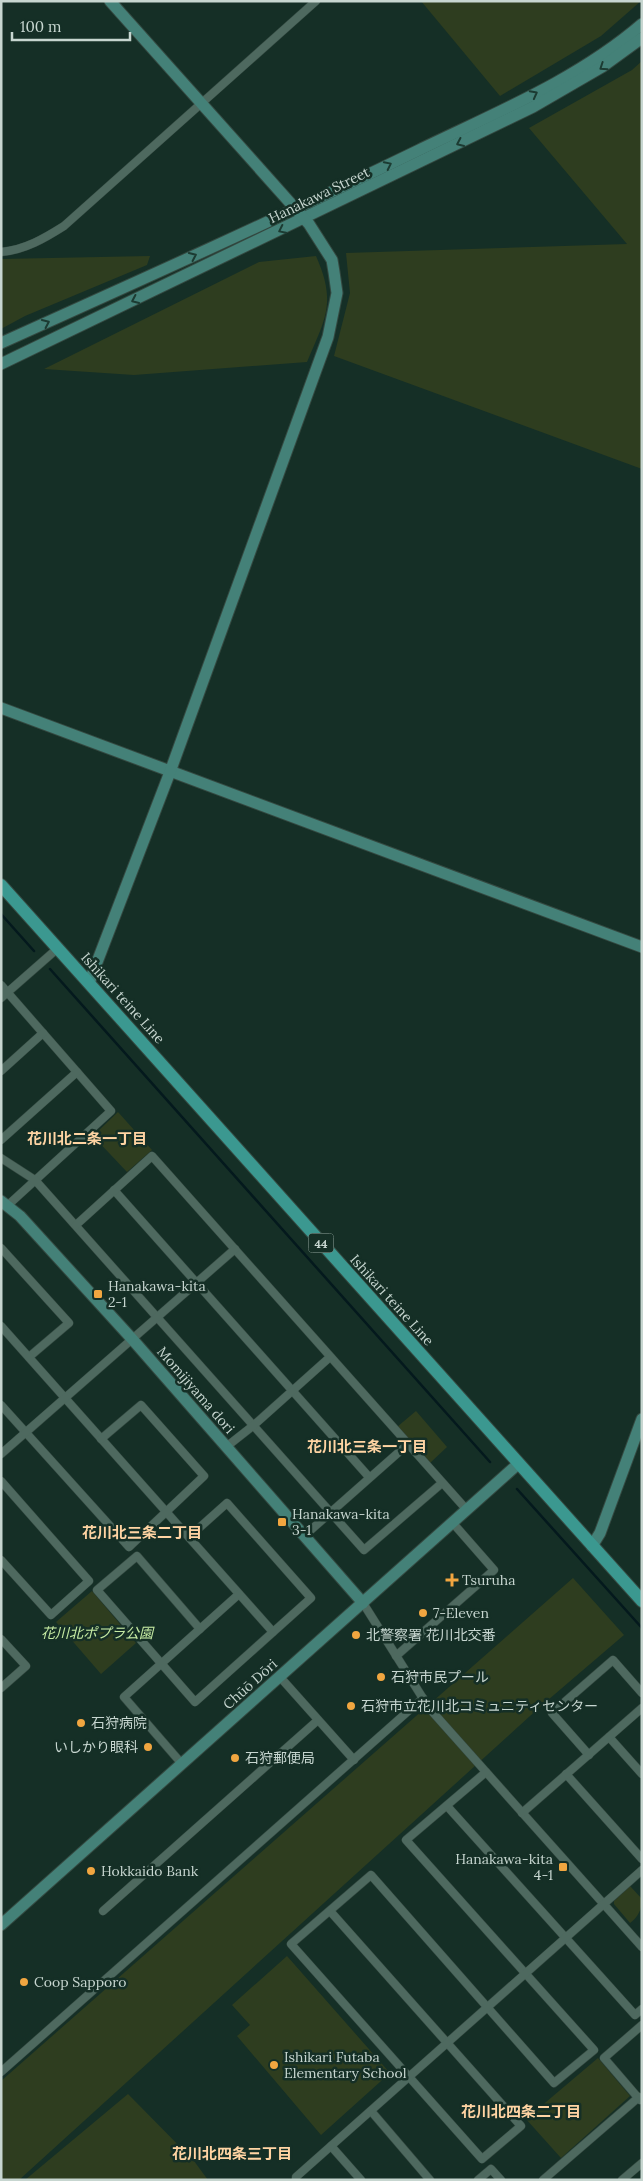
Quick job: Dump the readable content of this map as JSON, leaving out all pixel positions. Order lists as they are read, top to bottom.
{
  "streets": {
    "main road": ["Ishikari teine Line", "44"],
    "street": ["Hanakawa Street", "Momijiyama dori", "Chūō Dōri"]
  },
  "crossings": [
    ["Ishikari teine Line", "Chūō Dōri"],
    ["Momijiyama dori", "Chūō Dōri"]
  ],
  "districts": [
    "花川北二条一丁目",
    "花川北三条一丁目",
    "花川北三条二丁目",
    "花川北四条二丁目",
    "花川北四条三丁目"
  ],
  "parks": ["花川北ポプラ公園"],
  "places": {
    "transit": ["Hanakawa-kita 2-1", "Hanakawa-kita 3-1", "Hanakawa-kita 4-1"],
    "health": ["Tsuruha"],
    "other": [
      "7-Eleven",
      "北警察署 花川北交番",
      "石狩市民プール",
      "石狩市立花川北コミュニティセンター",
      "石狩病院",
      "いしかり眼科",
      "石狩郵便局",
      "Hokkaido Bank",
      "Coop Sapporo",
      "Ishikari Futaba Elementary School"
    ]
  },
  "scale_bar": "100 m"
}
